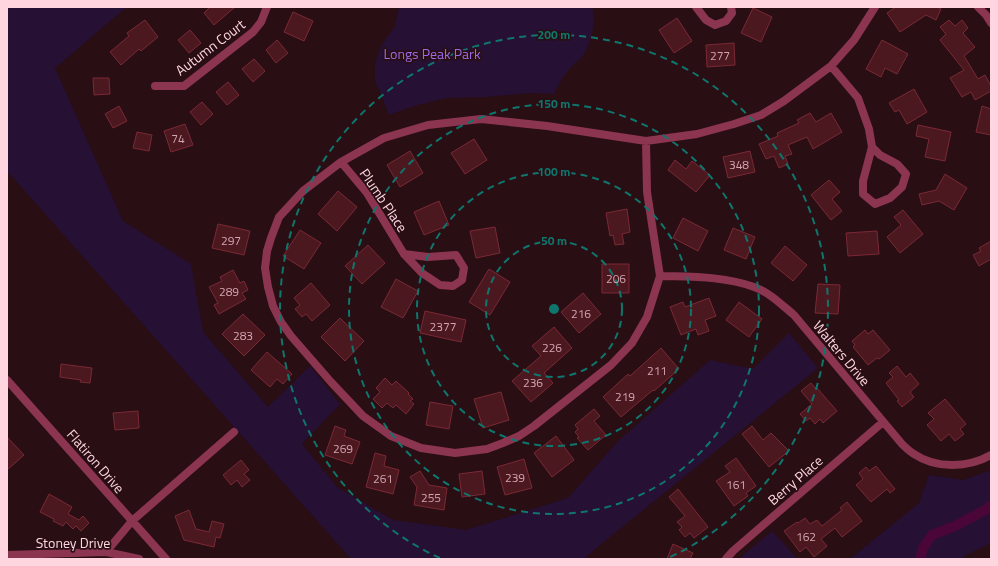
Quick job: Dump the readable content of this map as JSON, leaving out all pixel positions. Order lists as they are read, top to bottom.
{
  "streets": {
    "street": [
      "Autumn Court",
      "Plumb Place",
      "Walters Drive",
      "Flatiron Drive",
      "Berry Place",
      "Stoney Drive"
    ]
  },
  "crossings": [
    ["Walters Drive", "Berry Place"]
  ],
  "parks": ["Longs Peak Park"],
  "house_numbers": [
    "277",
    "74",
    "348",
    "297",
    "206",
    "289",
    "216",
    "2377",
    "283",
    "226",
    "211",
    "236",
    "219",
    "269",
    "239",
    "261",
    "161",
    "255",
    "162"
  ],
  "rings": [
    "200 m",
    "150 m",
    "100 m",
    "50 m"
  ]
}
